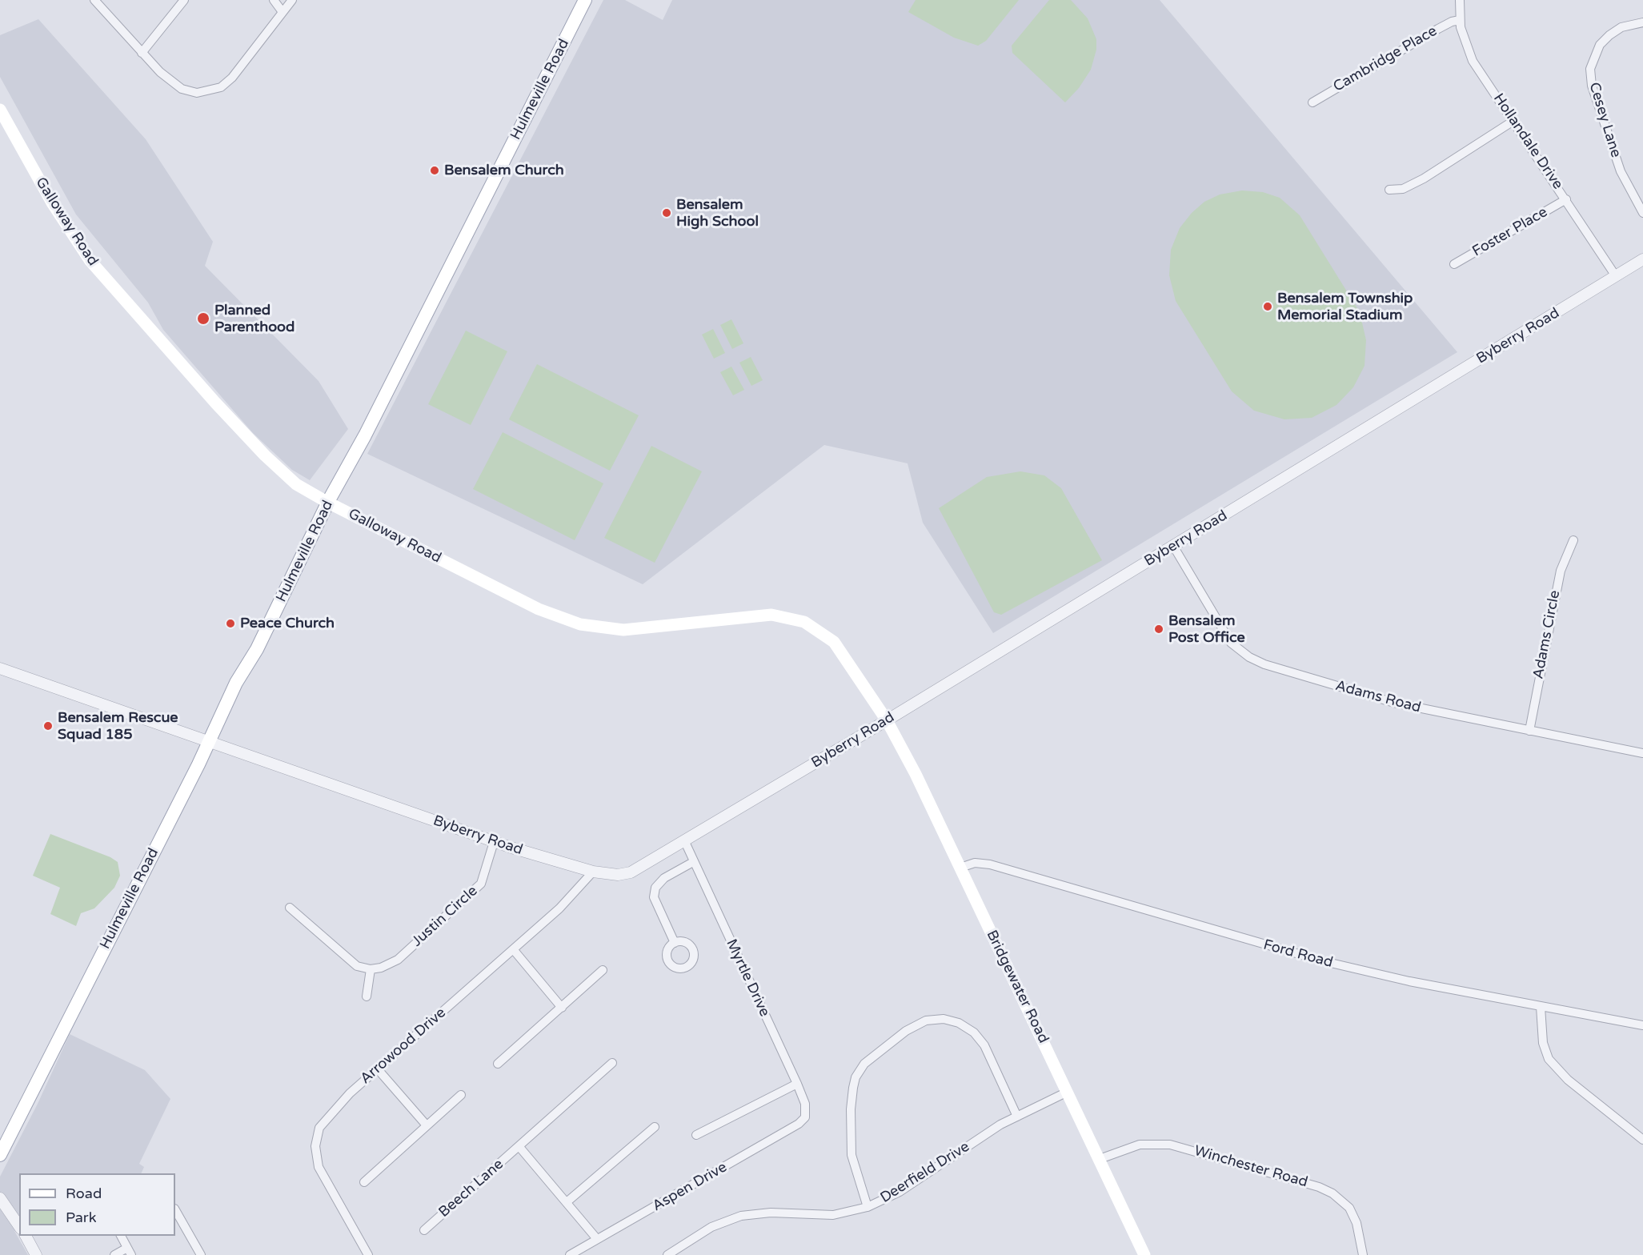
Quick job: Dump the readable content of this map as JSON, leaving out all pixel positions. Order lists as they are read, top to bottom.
{
  "streets": {
    "main road": ["Hulmeville Road", "Galloway Road", "Bridgewater Road"],
    "street": [
      "Cambridge Place",
      "Cesey Lane",
      "Hollandale Drive",
      "Foster Place",
      "Byberry Road",
      "Adams Circle",
      "Adams Road",
      "Justin Circle",
      "Ford Road",
      "Myrtle Drive",
      "Arrowood Drive",
      "Winchester Road",
      "Deerfield Drive",
      "Aspen Drive",
      "Beech Lane"
    ]
  },
  "crossings": [
    ["Cambridge Place", "Hollandale Drive"],
    ["Hulmeville Road", "Galloway Road"],
    ["Hulmeville Road", "Byberry Road"],
    ["Hollandale Drive", "Foster Place"],
    ["Hollandale Drive", "Byberry Road"],
    ["Galloway Road", "Byberry Road"],
    ["Galloway Road", "Bridgewater Road"],
    ["Byberry Road", "Adams Road"],
    ["Byberry Road", "Justin Circle"],
    ["Byberry Road", "Myrtle Drive"],
    ["Byberry Road", "Bridgewater Road"],
    ["Byberry Road", "Arrowood Drive"],
    ["Adams Circle", "Adams Road"],
    ["Ford Road", "Bridgewater Road"],
    ["Myrtle Drive", "Aspen Drive"],
    ["Bridgewater Road", "Winchester Road"],
    ["Bridgewater Road", "Deerfield Drive"]
  ],
  "places": [
    "Bensalem Church",
    "Bensalem High School",
    "Bensalem Township Memorial Stadium",
    "Planned Parenthood",
    "Peace Church",
    "Bensalem Post Office",
    "Bensalem Rescue Squad 185"
  ],
  "legend": ["Road", "Park"]
}
